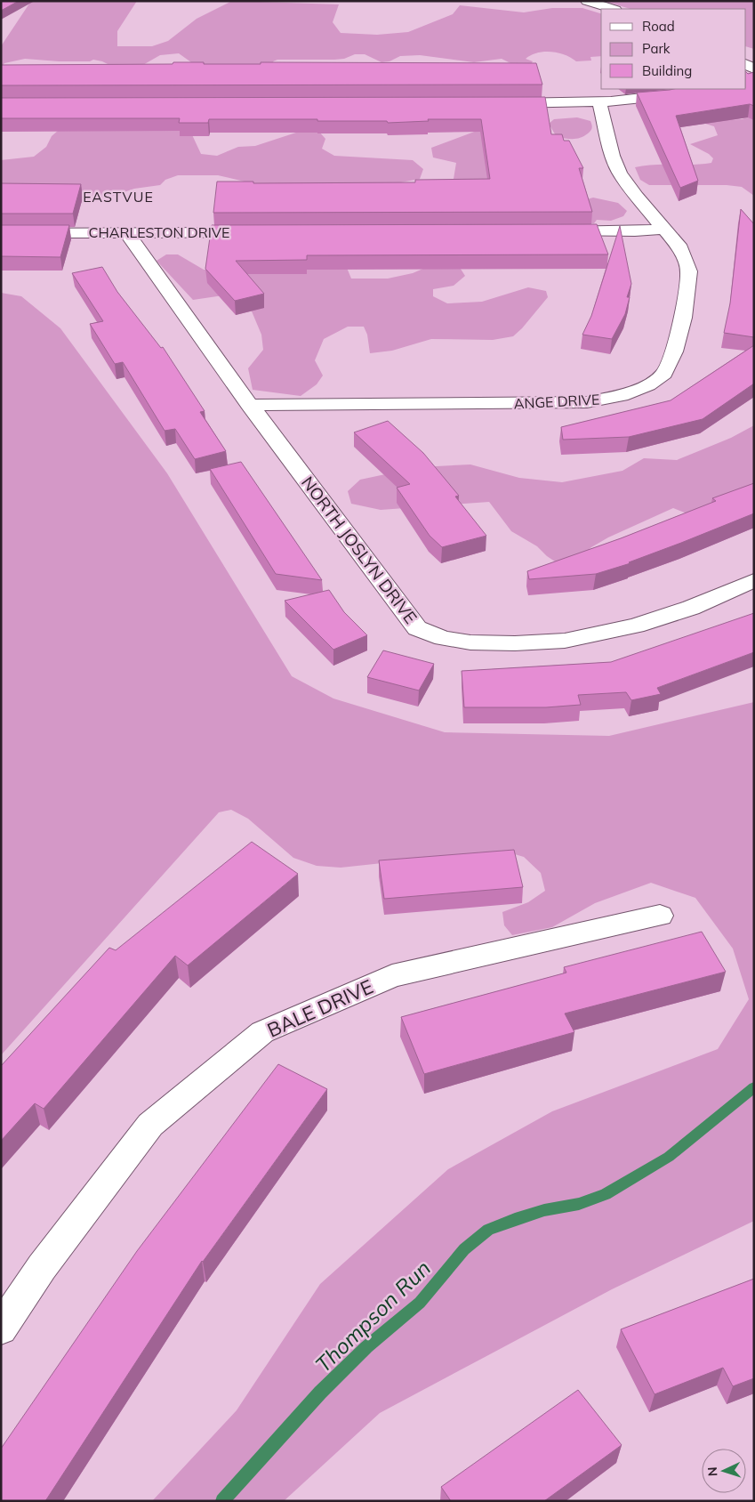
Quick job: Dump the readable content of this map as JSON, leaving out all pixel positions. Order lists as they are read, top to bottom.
{
  "streets": {
    "street": [
      "CHARLESTON DRIVE",
      "ANGE DRIVE",
      "NORTH JOSLYN DRIVE",
      "BALE DRIVE"
    ]
  },
  "crossings": [
    ["CHARLESTON DRIVE", "NORTH JOSLYN DRIVE"],
    ["ANGE DRIVE", "NORTH JOSLYN DRIVE"]
  ],
  "districts": ["EASTVUE"],
  "water": ["Thompson Run"],
  "legend": ["Road", "Park", "Building"],
  "north": "left"
}
